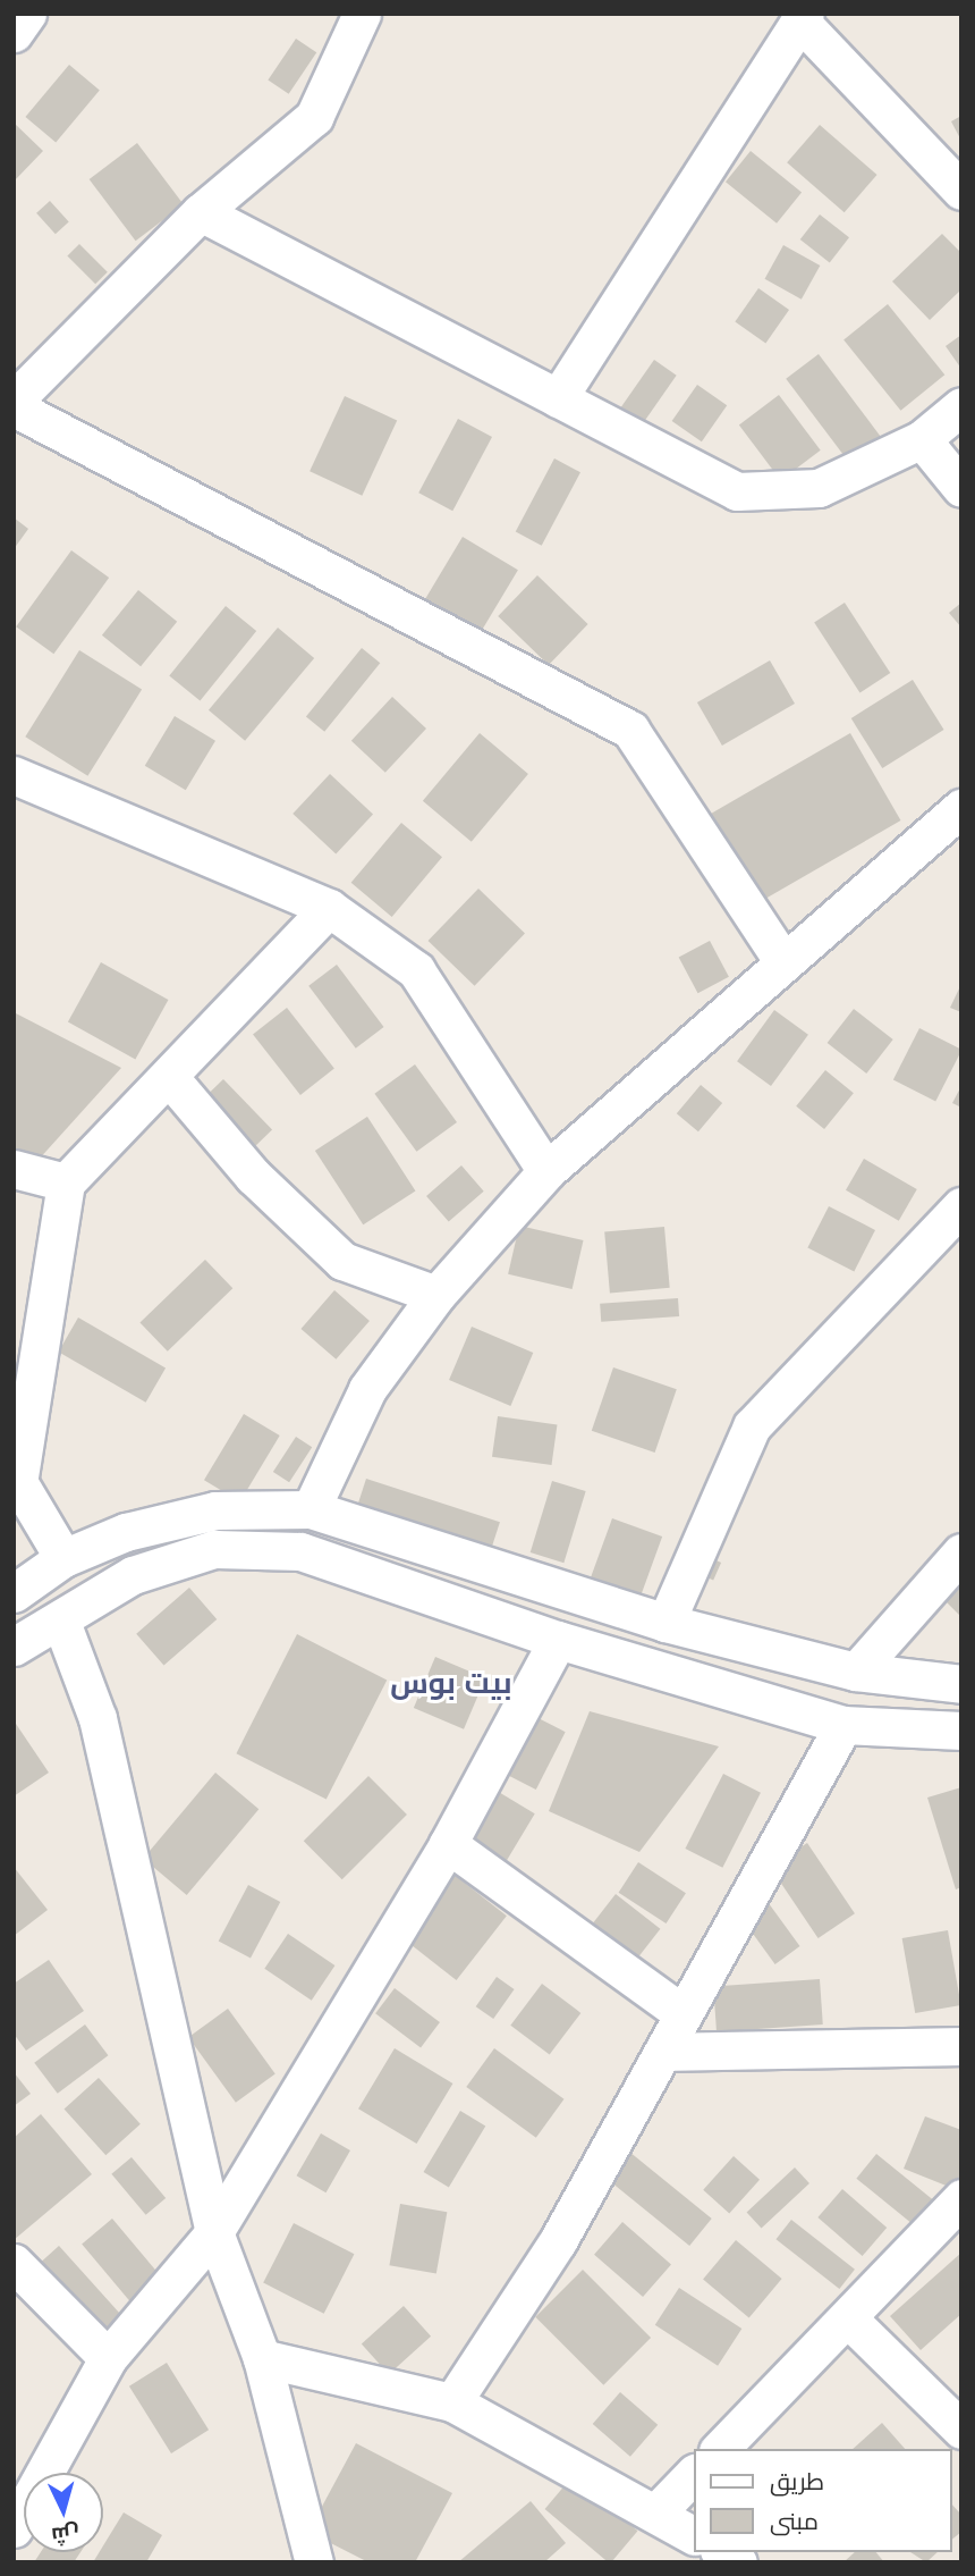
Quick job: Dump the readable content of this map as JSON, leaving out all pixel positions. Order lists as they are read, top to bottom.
{
  "districts": ["بيت بوس"],
  "legend": ["طريق", "مبنى"],
  "north": "bottom"
}
